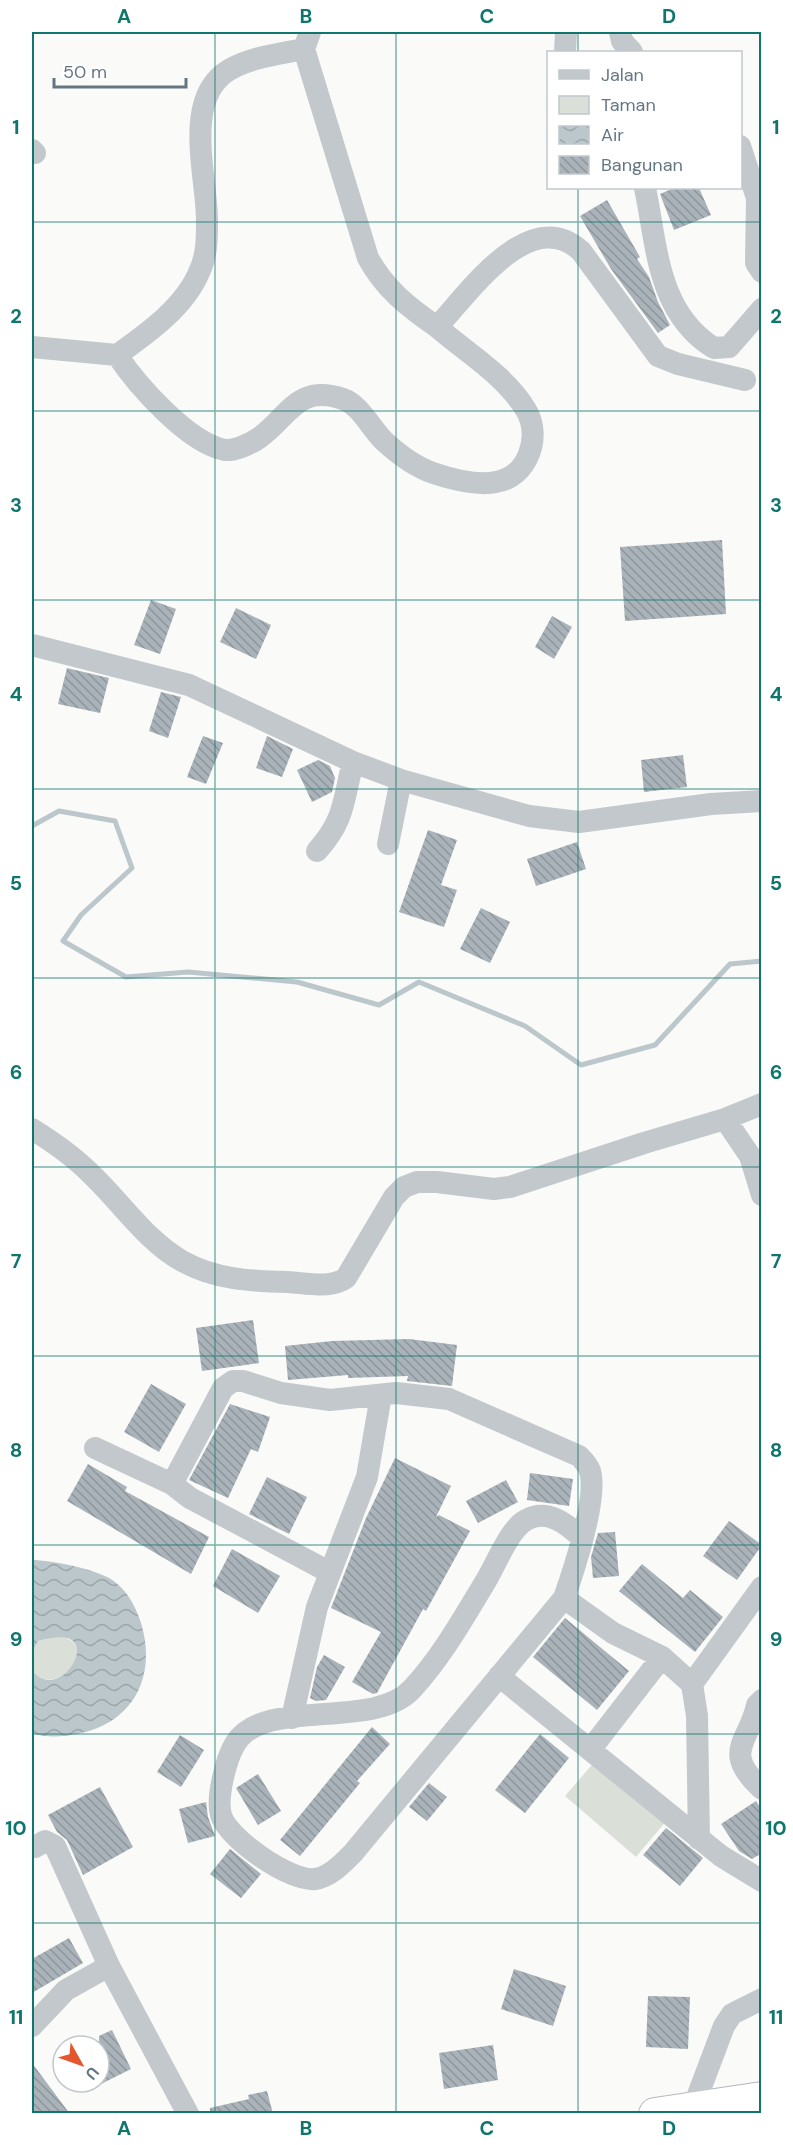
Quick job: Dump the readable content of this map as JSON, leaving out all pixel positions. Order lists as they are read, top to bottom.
{
  "legend": [
    "Jalan",
    "Taman",
    "Air",
    "Bangunan"
  ],
  "scale_bar": "50 m",
  "north": "bottom right",
  "grid": {
    "columns": [
      "A",
      "B",
      "C",
      "D"
    ],
    "rows": [
      "1",
      "2",
      "3",
      "4",
      "5",
      "6",
      "7",
      "8",
      "9",
      "10",
      "11"
    ]
  }
}
